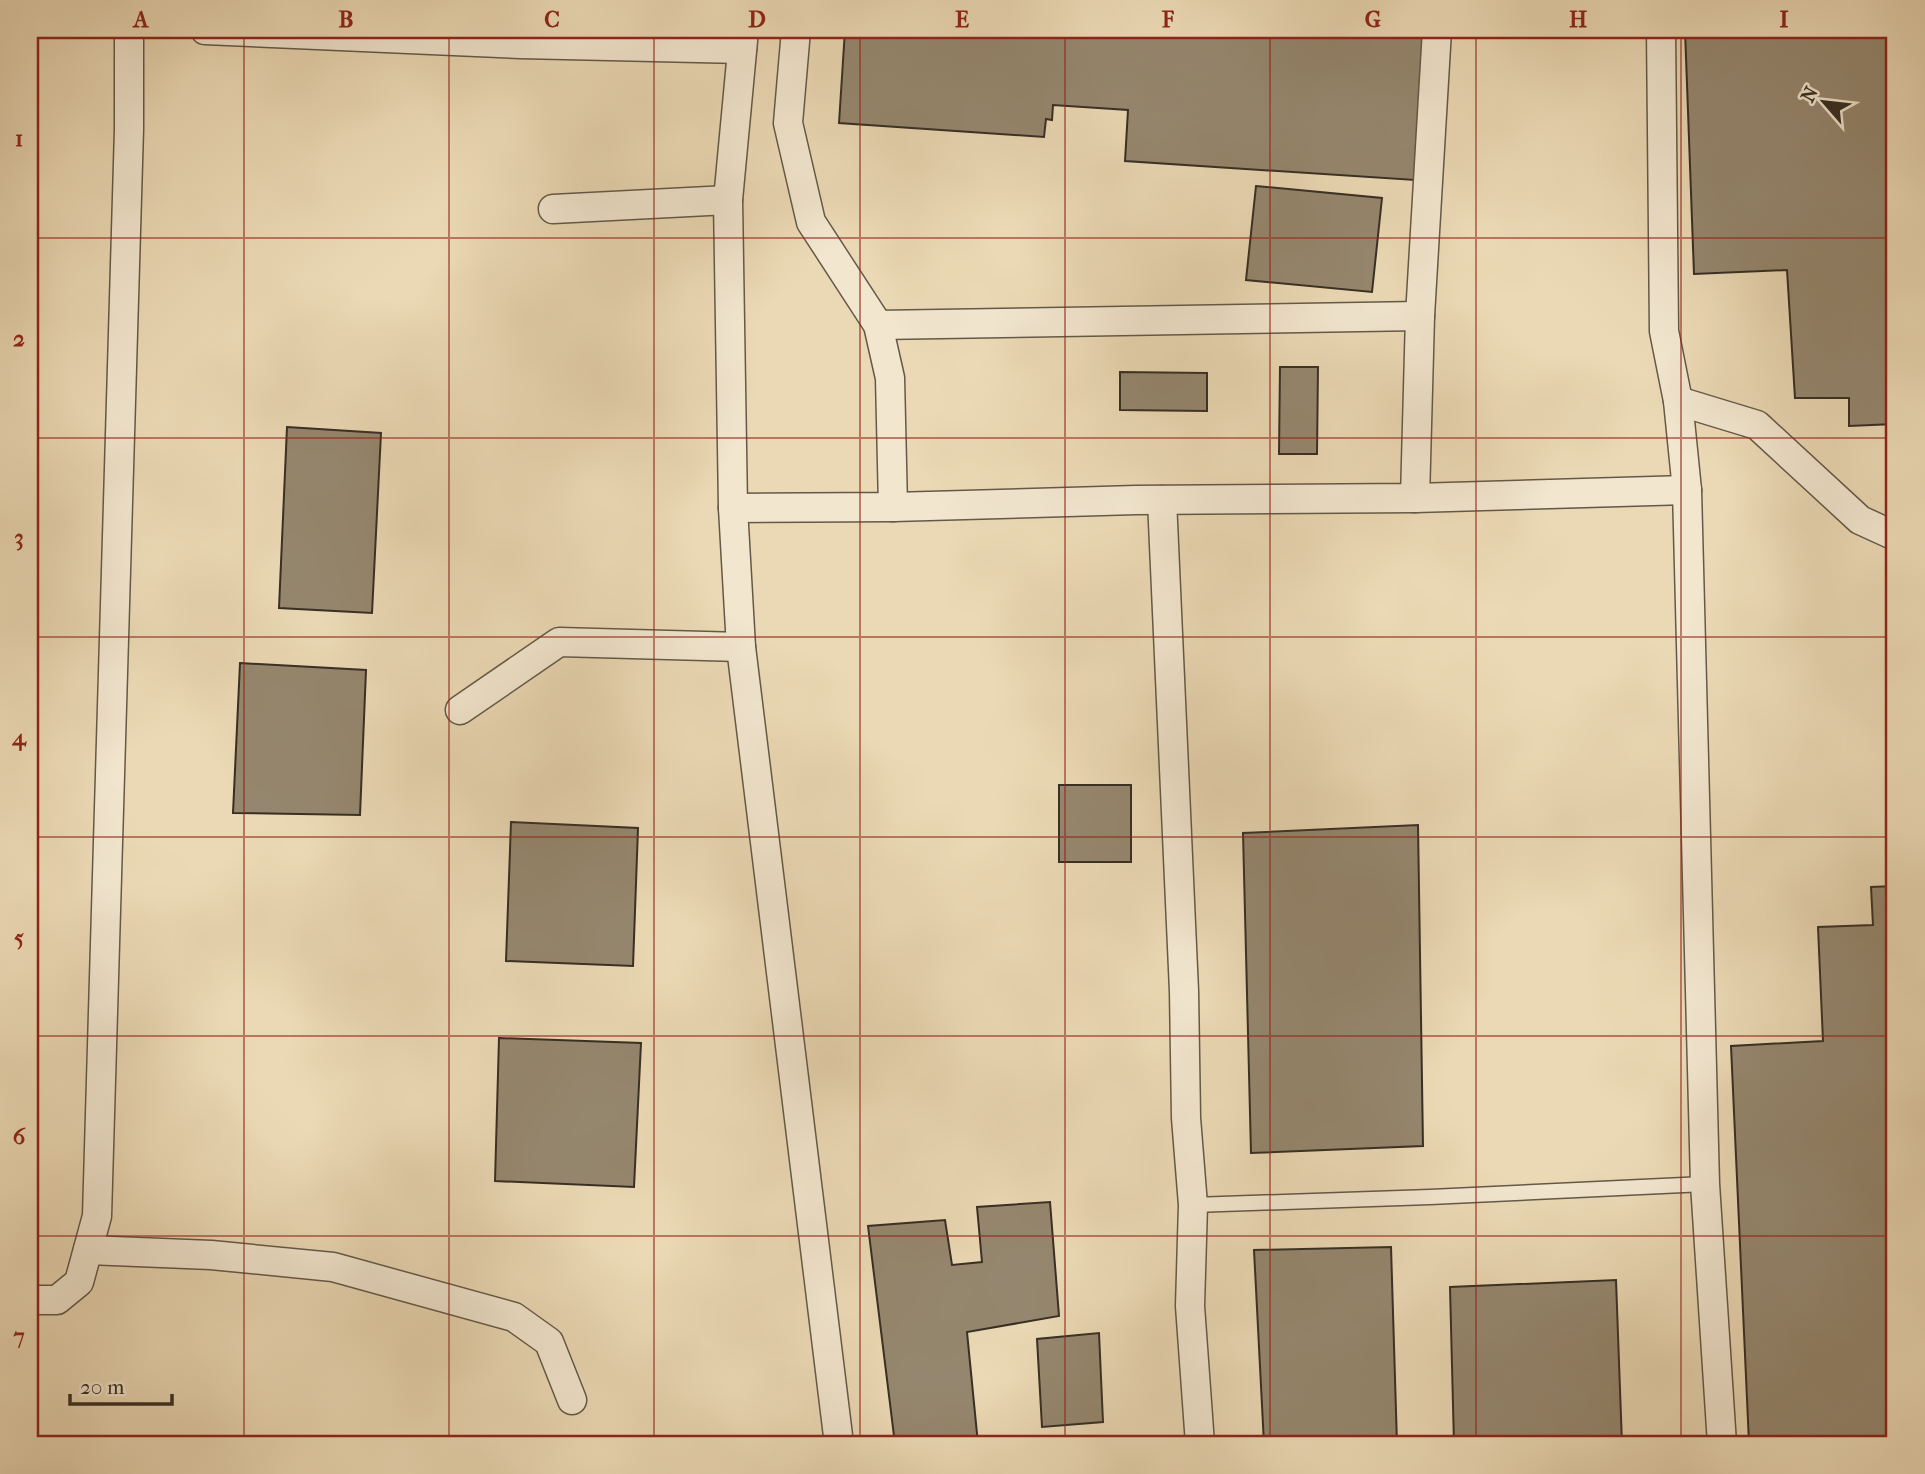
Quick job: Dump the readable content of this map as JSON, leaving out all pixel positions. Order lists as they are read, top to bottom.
{
  "scale_bar": "20 m",
  "north": "top left",
  "grid": {
    "columns": [
      "A",
      "B",
      "C",
      "D",
      "E",
      "F",
      "G",
      "H",
      "I"
    ],
    "rows": [
      "1",
      "2",
      "3",
      "4",
      "5",
      "6",
      "7"
    ]
  }
}
